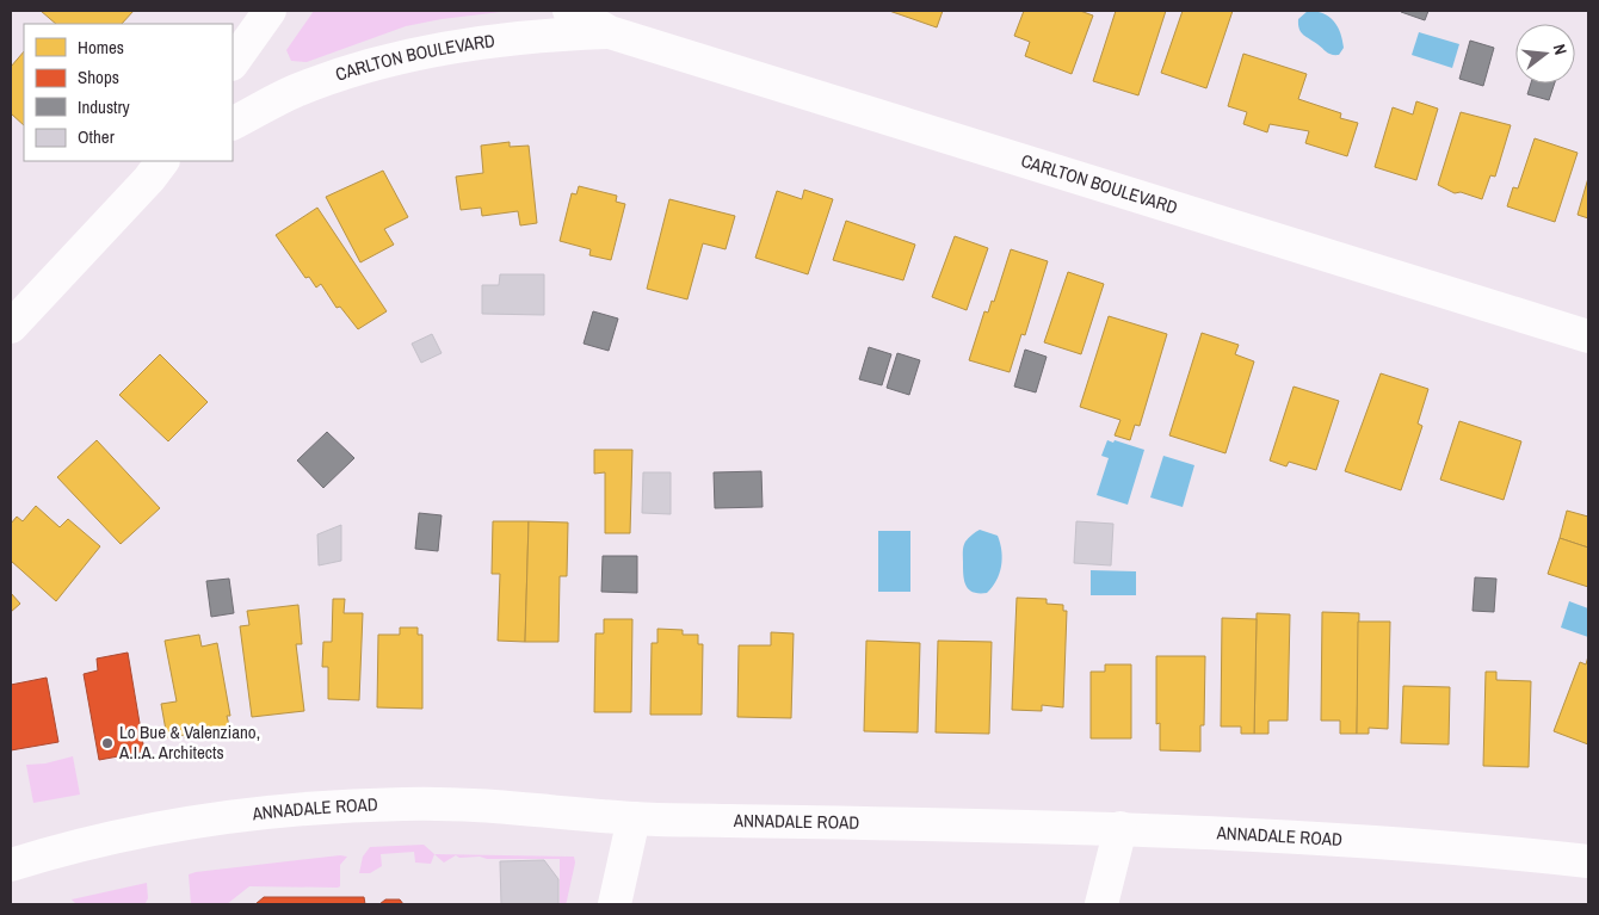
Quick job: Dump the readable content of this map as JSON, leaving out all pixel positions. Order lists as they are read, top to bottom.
{
  "streets": {
    "street": ["CARLTON BOULEVARD", "ANNADALE ROAD"]
  },
  "places": ["Lo Bue & Valenziano, A.I.A. Architects"],
  "legend": [
    "Homes",
    "Shops",
    "Industry",
    "Other"
  ],
  "north": "right"
}
